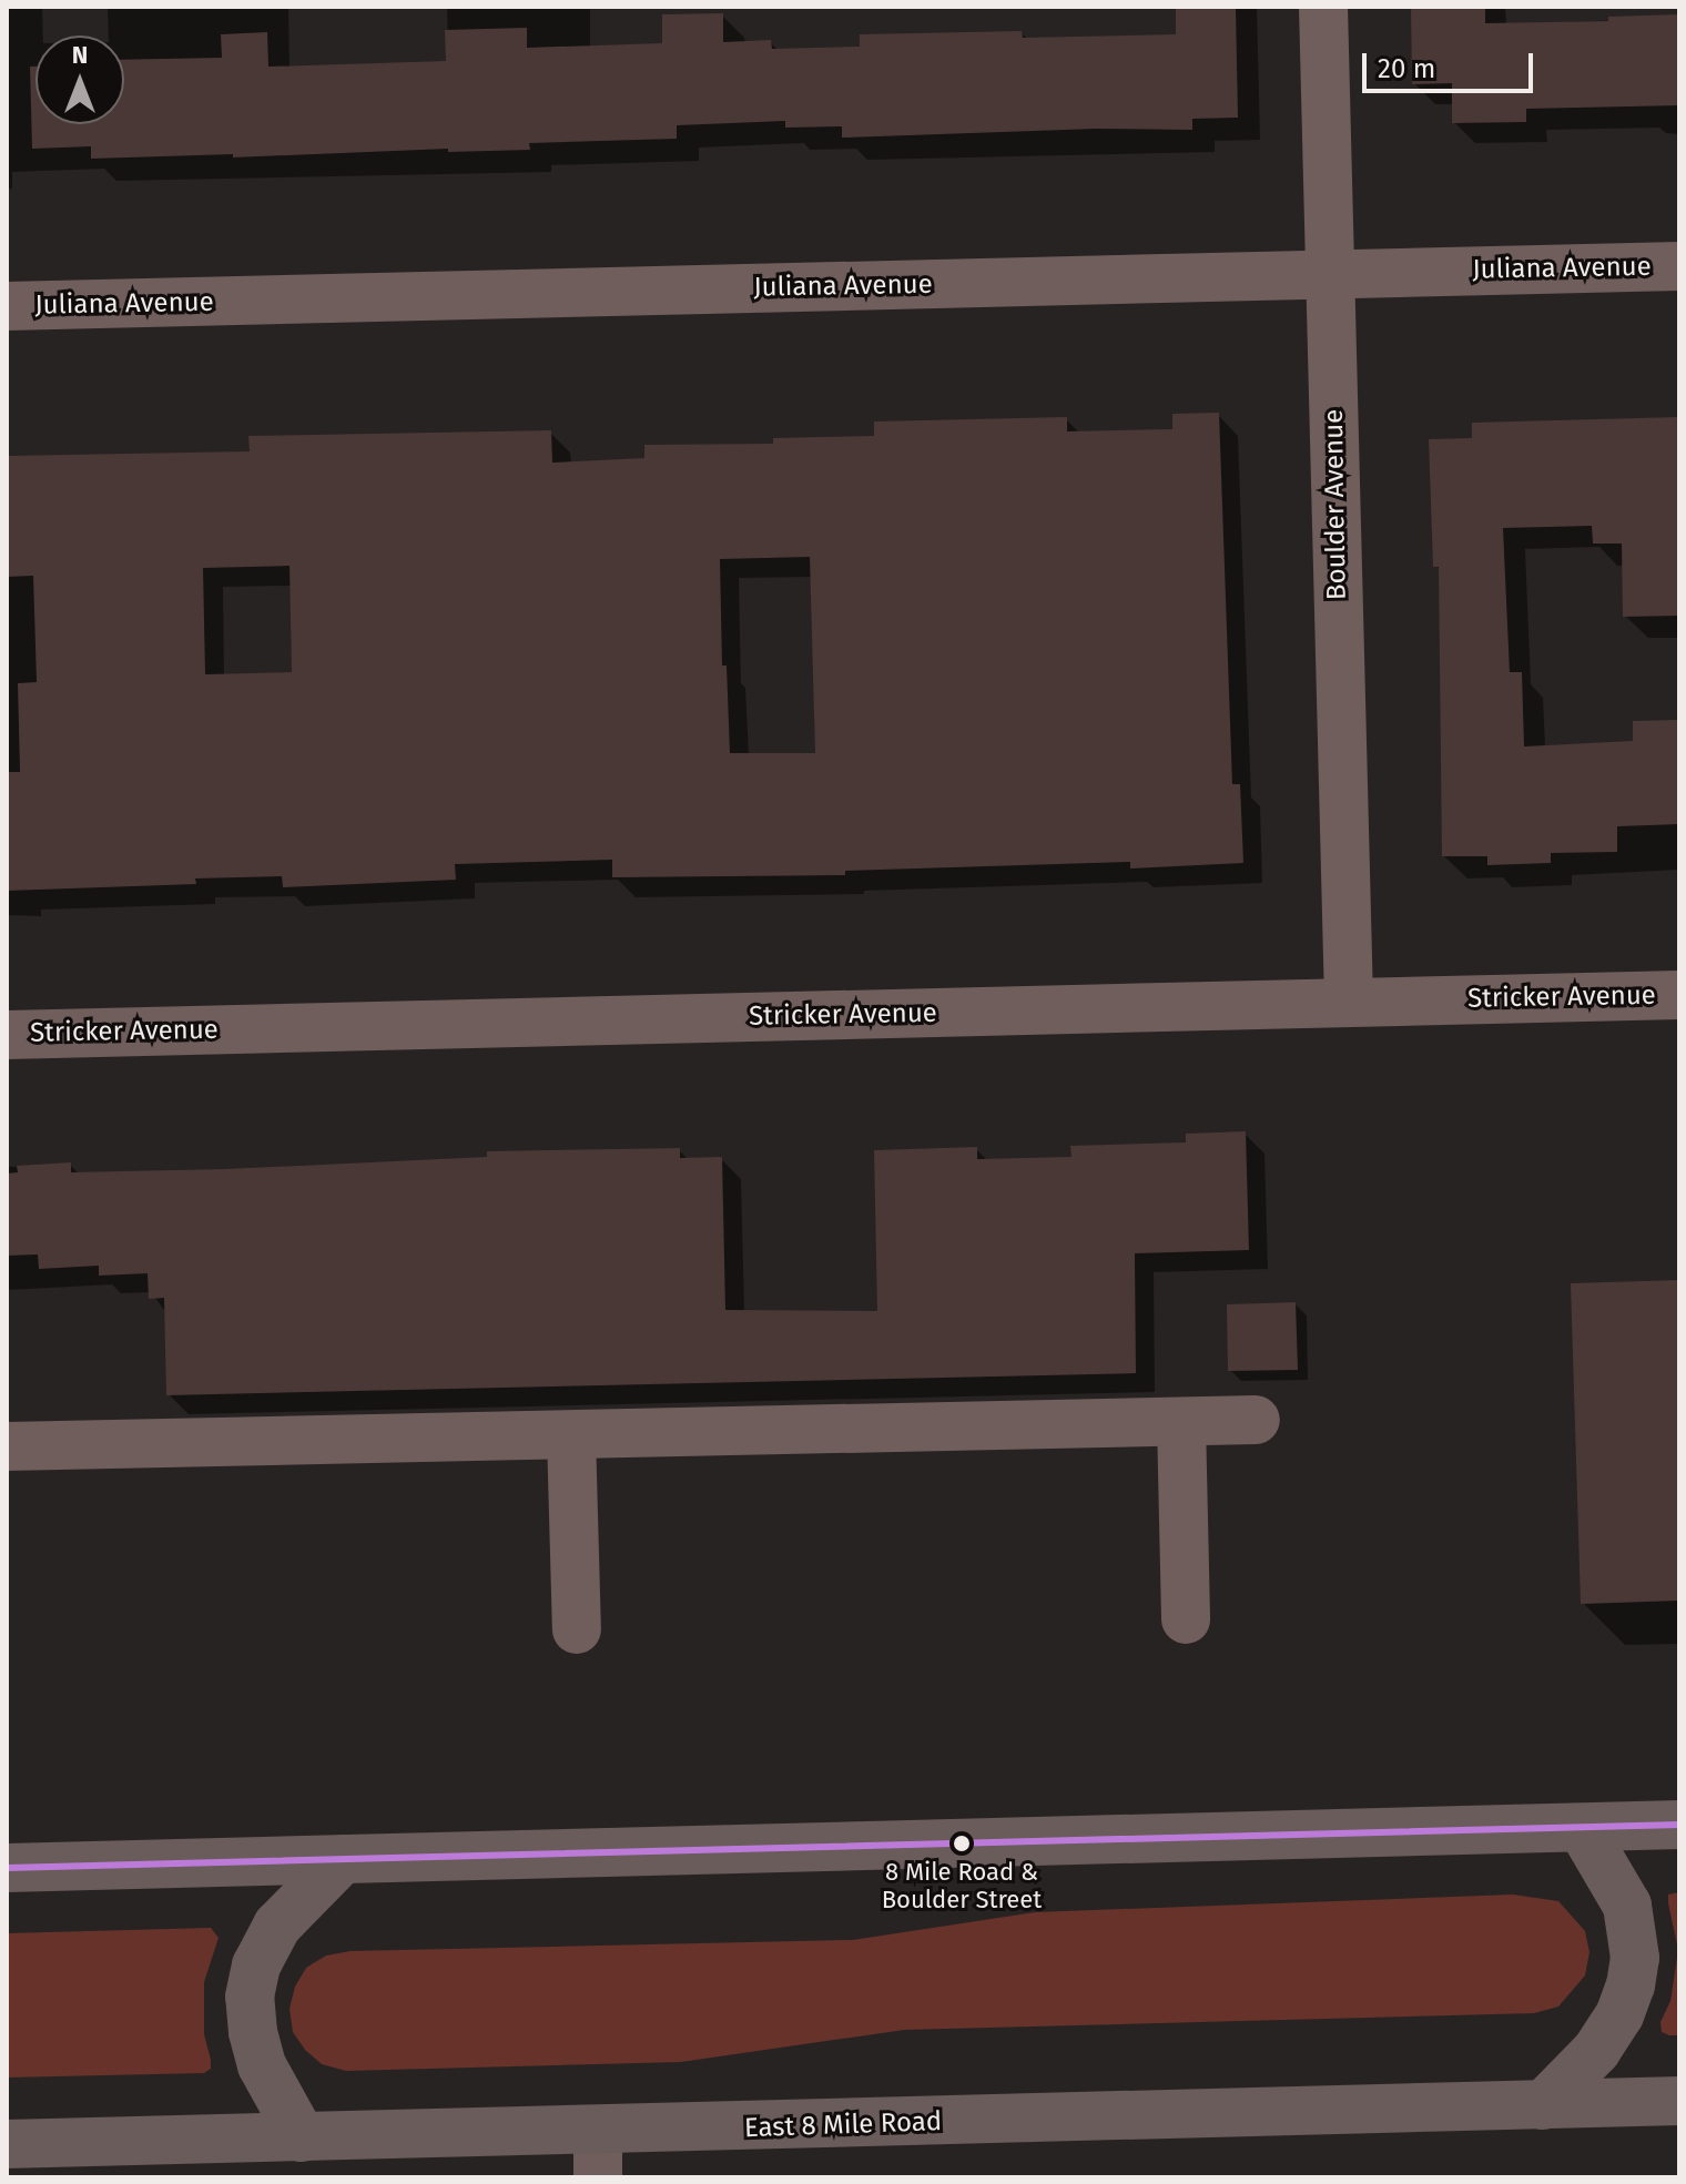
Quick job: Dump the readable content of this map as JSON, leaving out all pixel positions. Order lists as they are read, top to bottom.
{
  "streets": {
    "highway": ["East 8 Mile Road"],
    "street": ["Juliana Avenue", "Boulder Avenue", "Stricker Avenue"]
  },
  "crossings": [
    ["Juliana Avenue", "Boulder Avenue"],
    ["Boulder Avenue", "Stricker Avenue"]
  ],
  "places": ["8 Mile Road & Boulder Street"],
  "scale_bar": "20 m",
  "north": "top"
}
